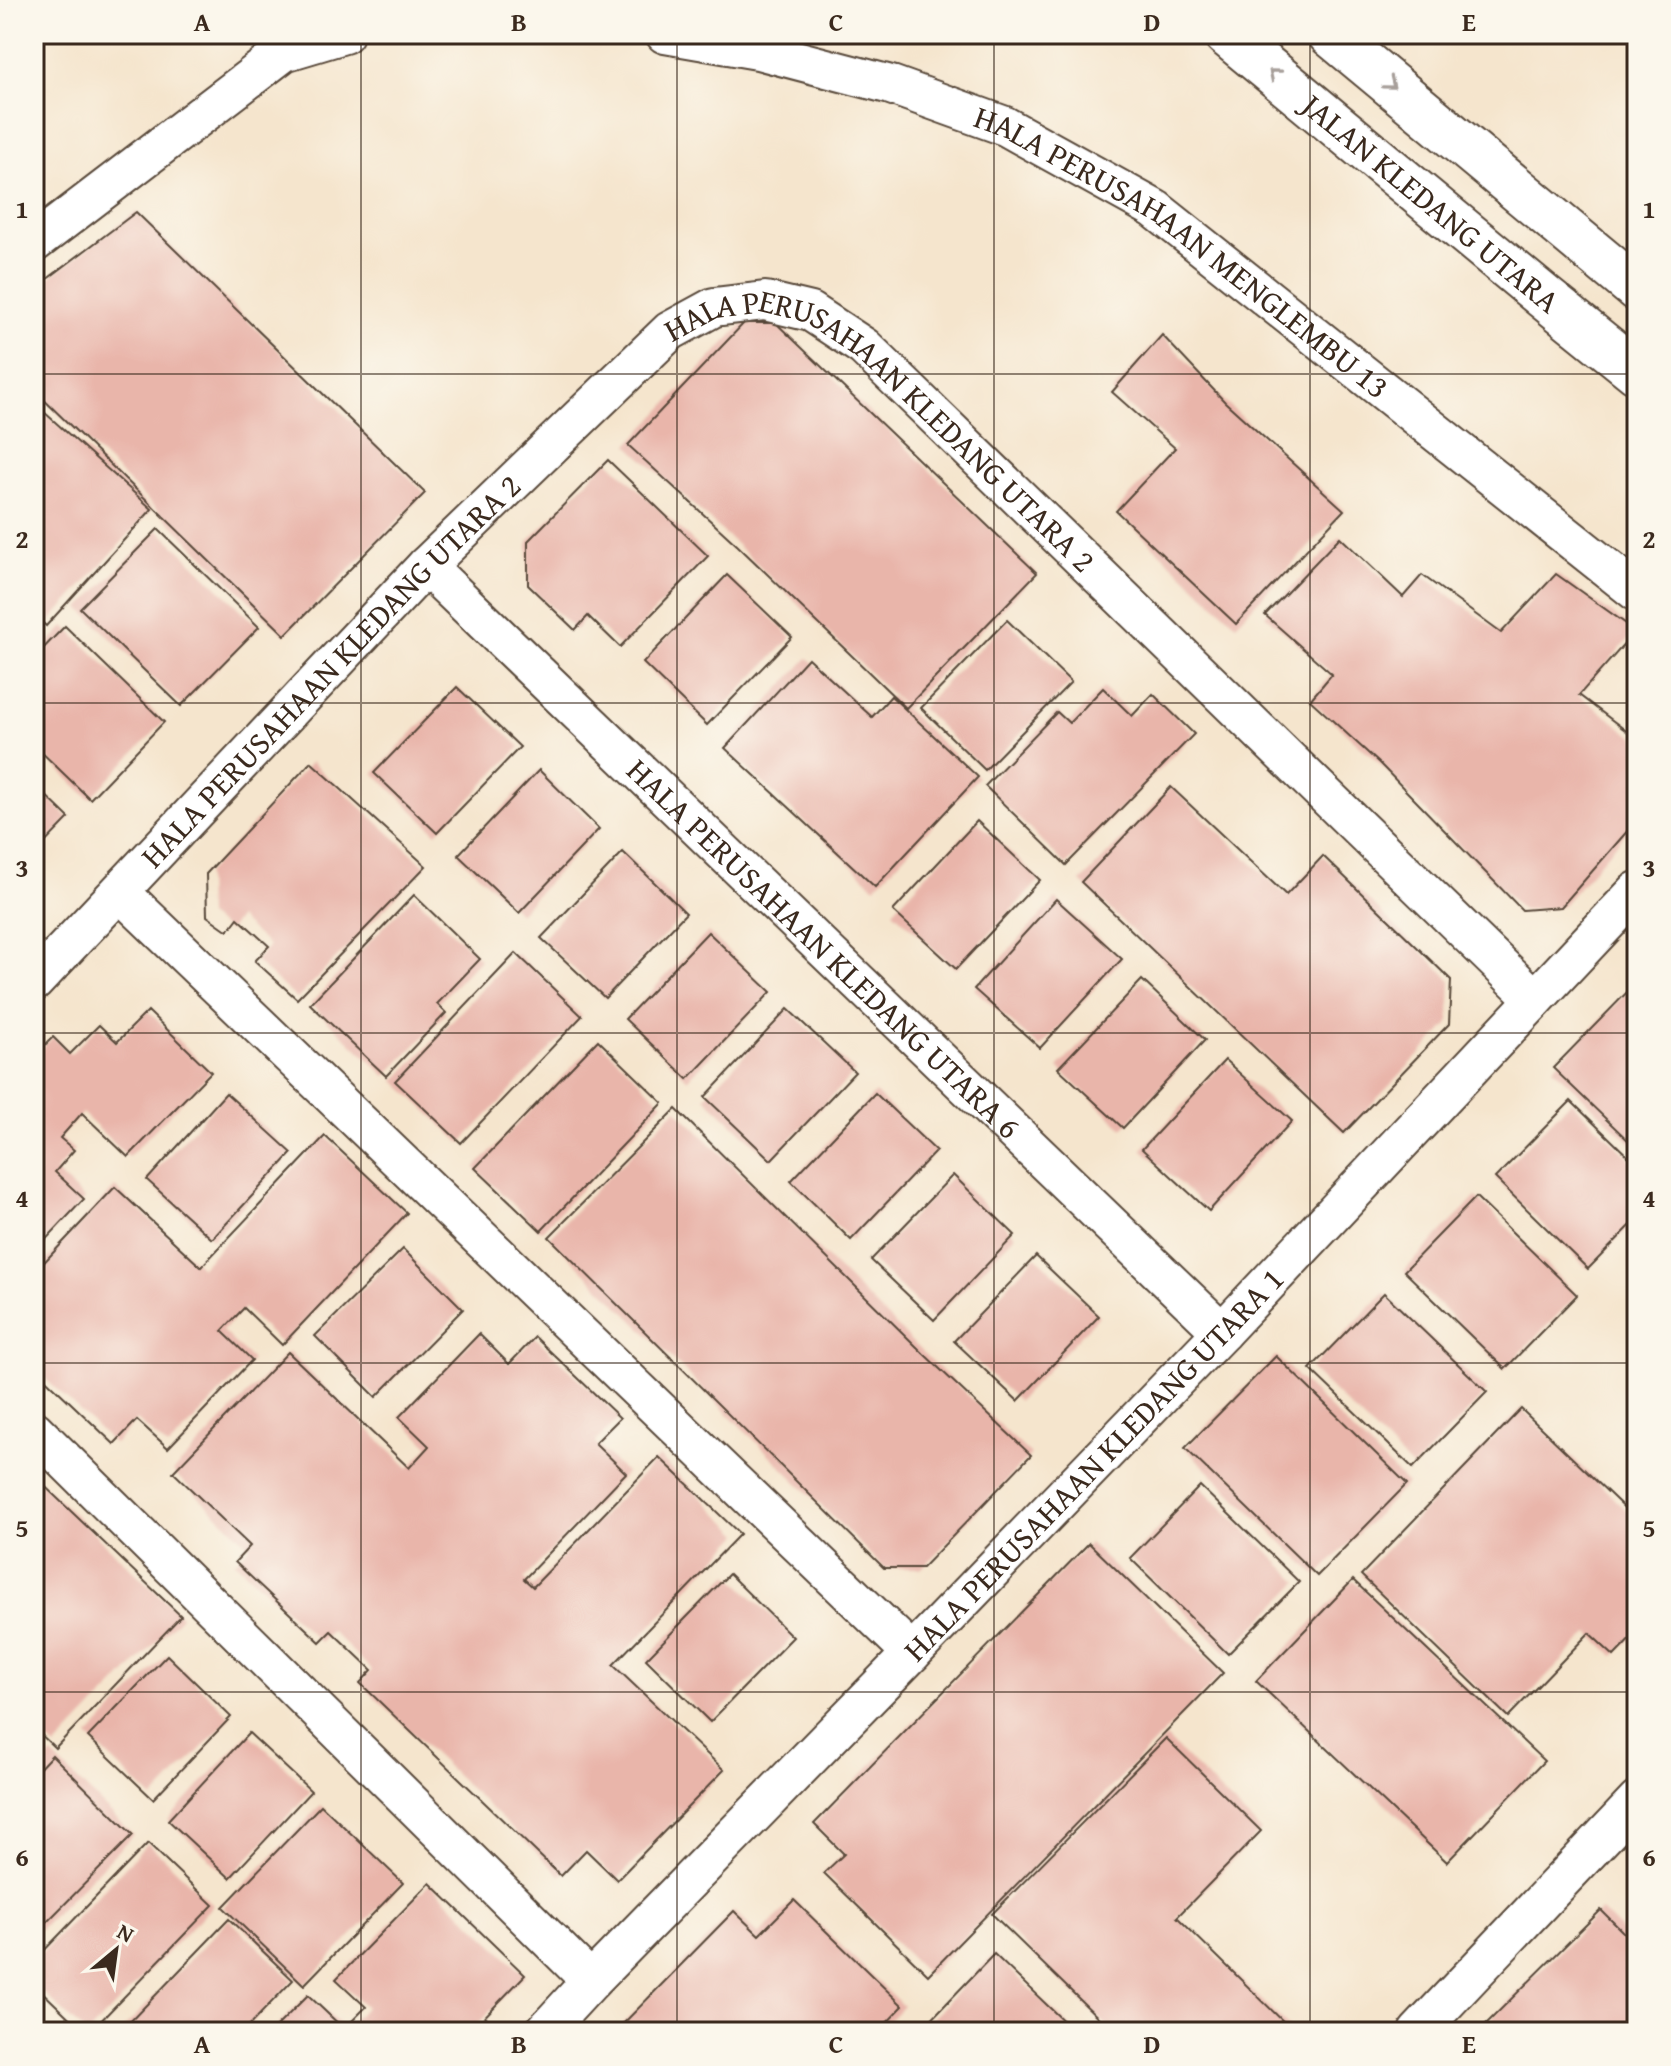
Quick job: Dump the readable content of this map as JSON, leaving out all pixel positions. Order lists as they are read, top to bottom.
{
  "streets": {
    "main road": ["JALAN KLEDANG UTARA"],
    "street": [
      "HALA PERUSAHAAN MENGLEMBU 13",
      "HALA PERUSAHAAN KLEDANG UTARA 2",
      "HALA PERUSAHAAN KLEDANG UTARA 6",
      "HALA PERUSAHAAN KLEDANG UTARA 1"
    ]
  },
  "crossings": [
    ["HALA PERUSAHAAN KLEDANG UTARA 2", "HALA PERUSAHAAN KLEDANG UTARA 6"],
    ["HALA PERUSAHAAN KLEDANG UTARA 2", "HALA PERUSAHAAN KLEDANG UTARA 1"],
    ["HALA PERUSAHAAN KLEDANG UTARA 6", "HALA PERUSAHAAN KLEDANG UTARA 1"]
  ],
  "north": "top right",
  "grid": {
    "columns": [
      "A",
      "B",
      "C",
      "D",
      "E"
    ],
    "rows": [
      "1",
      "2",
      "3",
      "4",
      "5",
      "6"
    ]
  }
}
